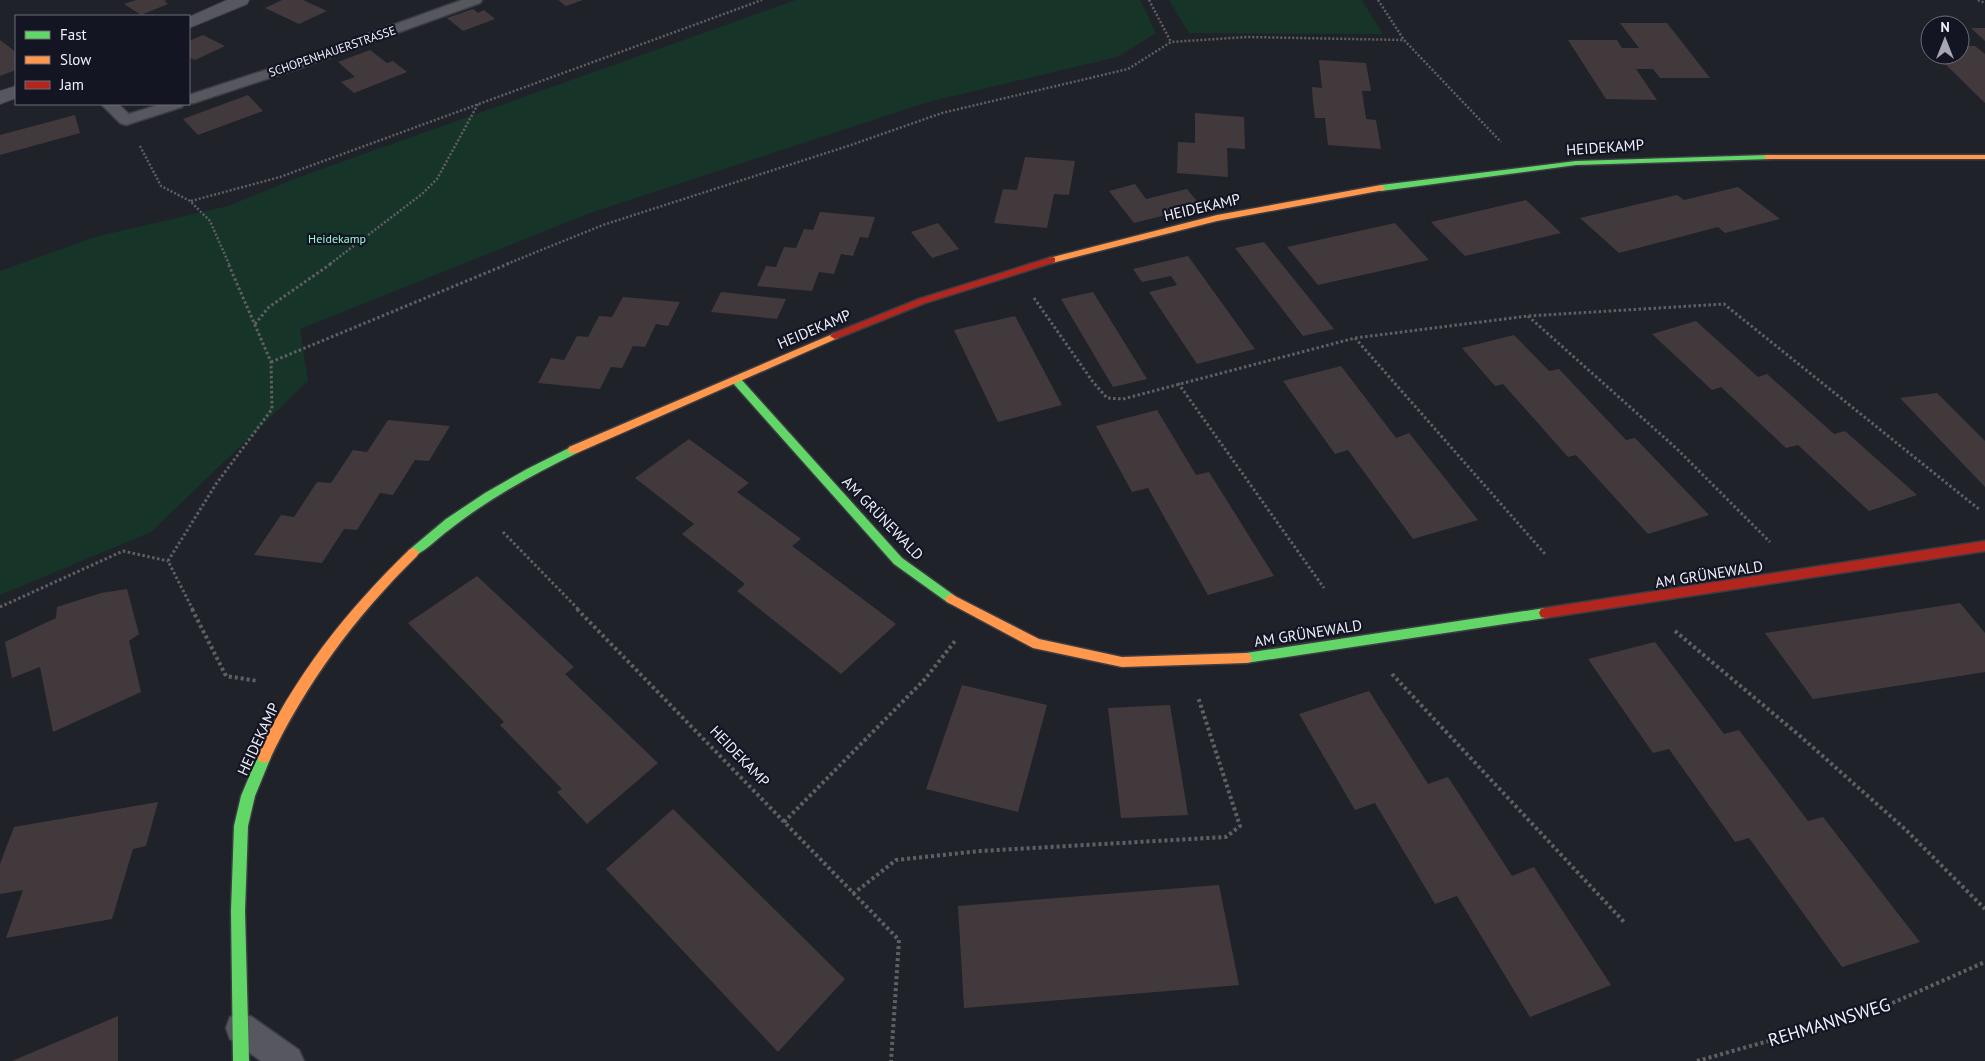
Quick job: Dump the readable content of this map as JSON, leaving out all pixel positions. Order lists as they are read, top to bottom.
{
  "streets": {
    "street": ["HEIDEKAMP", "AM GRÜNEWALD"],
    "lane": ["SCHOPENHAUERSTRASSE"],
    "path": ["REHMANNSWEG"]
  },
  "crossings": [
    ["HEIDEKAMP", "AM GRÜNEWALD"]
  ],
  "parks": ["Heidekamp"],
  "legend": ["Fast", "Slow", "Jam"],
  "north": "top"
}
